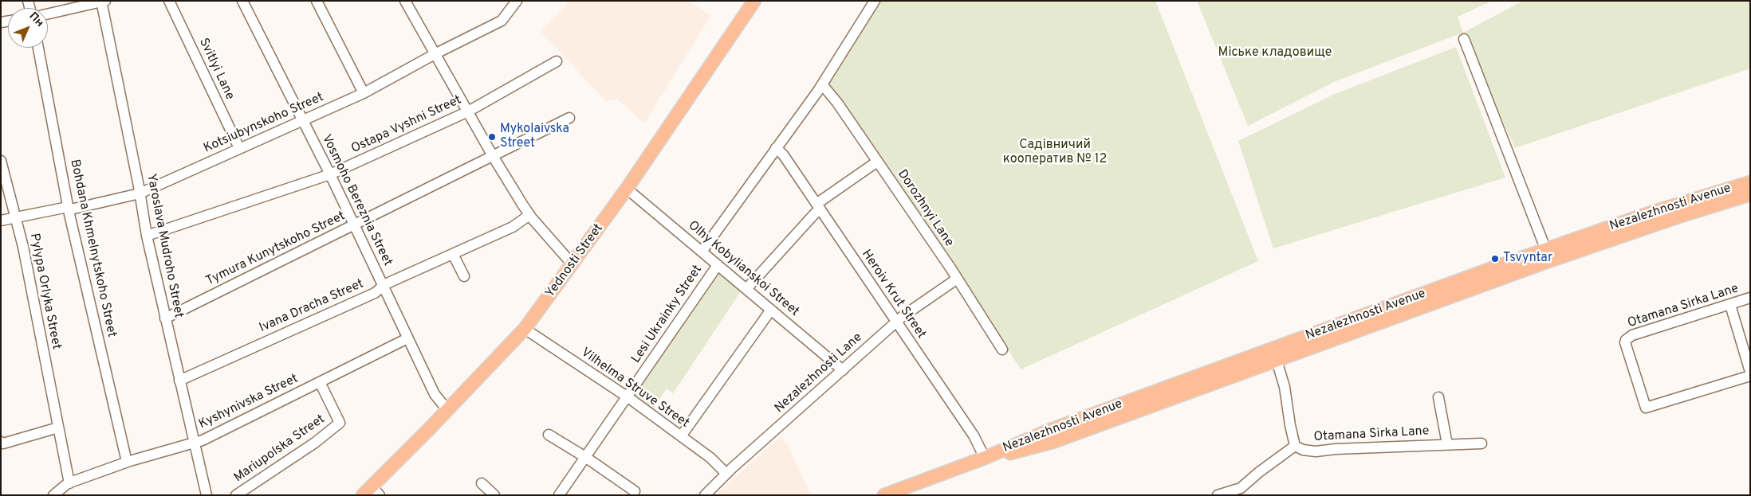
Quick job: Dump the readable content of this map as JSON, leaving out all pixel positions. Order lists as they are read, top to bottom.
{
  "streets": {
    "main road": ["Nezalezhnosti Avenue", "Yednosti Street"],
    "street": [
      "Svitlyi Lane",
      "Kotsiubynskoho Street",
      "Ostapa Vyshni Street",
      "Vosmoho Bereznia Street",
      "Dorozhnyi Lane",
      "Yaroslava Mudroho Street",
      "Bohdana Khmelnytskoho Street",
      "Tymura Kunytskoho Street",
      "Olhy Kobylianskoi Street",
      "Pylypa Orlyka Street",
      "Heroiv Krut Street",
      "Ivana Dracha Street",
      "Otamana Sirka Lane",
      "Lesi Ukrainky Street",
      "Nezalezhnosti Lane",
      "Vilhelma Struve Street",
      "Kyshynivska Street",
      "Mariupolska Street"
    ]
  },
  "crossings": [
    ["Svitlyi Lane", "Kotsiubynskoho Street"],
    ["Kotsiubynskoho Street", "Vosmoho Bereznia Street"],
    ["Kotsiubynskoho Street", "Yaroslava Mudroho Street"],
    ["Kotsiubynskoho Street", "Bohdana Khmelnytskoho Street"],
    ["Kotsiubynskoho Street", "Pylypa Orlyka Street"],
    ["Ostapa Vyshni Street", "Vosmoho Bereznia Street"],
    ["Ostapa Vyshni Street", "Yaroslava Mudroho Street"],
    ["Vosmoho Bereznia Street", "Tymura Kunytskoho Street"],
    ["Vosmoho Bereznia Street", "Yednosti Street"],
    ["Vosmoho Bereznia Street", "Ivana Dracha Street"],
    ["Vosmoho Bereznia Street", "Kyshynivska Street"],
    ["Nezalezhnosti Avenue", "Heroiv Krut Street"],
    ["Dorozhnyi Lane", "Nezalezhnosti Lane"],
    ["Yaroslava Mudroho Street", "Tymura Kunytskoho Street"],
    ["Yaroslava Mudroho Street", "Ivana Dracha Street"],
    ["Yaroslava Mudroho Street", "Kyshynivska Street"],
    ["Bohdana Khmelnytskoho Street", "Kyshynivska Street"],
    ["Yednosti Street", "Olhy Kobylianskoi Street"],
    ["Yednosti Street", "Vilhelma Struve Street"],
    ["Olhy Kobylianskoi Street", "Lesi Ukrainky Street"],
    ["Olhy Kobylianskoi Street", "Nezalezhnosti Lane"],
    ["Pylypa Orlyka Street", "Kyshynivska Street"],
    ["Heroiv Krut Street", "Nezalezhnosti Lane"],
    ["Lesi Ukrainky Street", "Vilhelma Struve Street"],
    ["Nezalezhnosti Lane", "Vilhelma Struve Street"],
    ["Kyshynivska Street", "Mariupolska Street"]
  ],
  "parks": ["Міське кладовище", "Садівничий кооператив № 12"],
  "places": ["Mykolaivska Street", "Tsvyntar"],
  "north": "top right"
}
